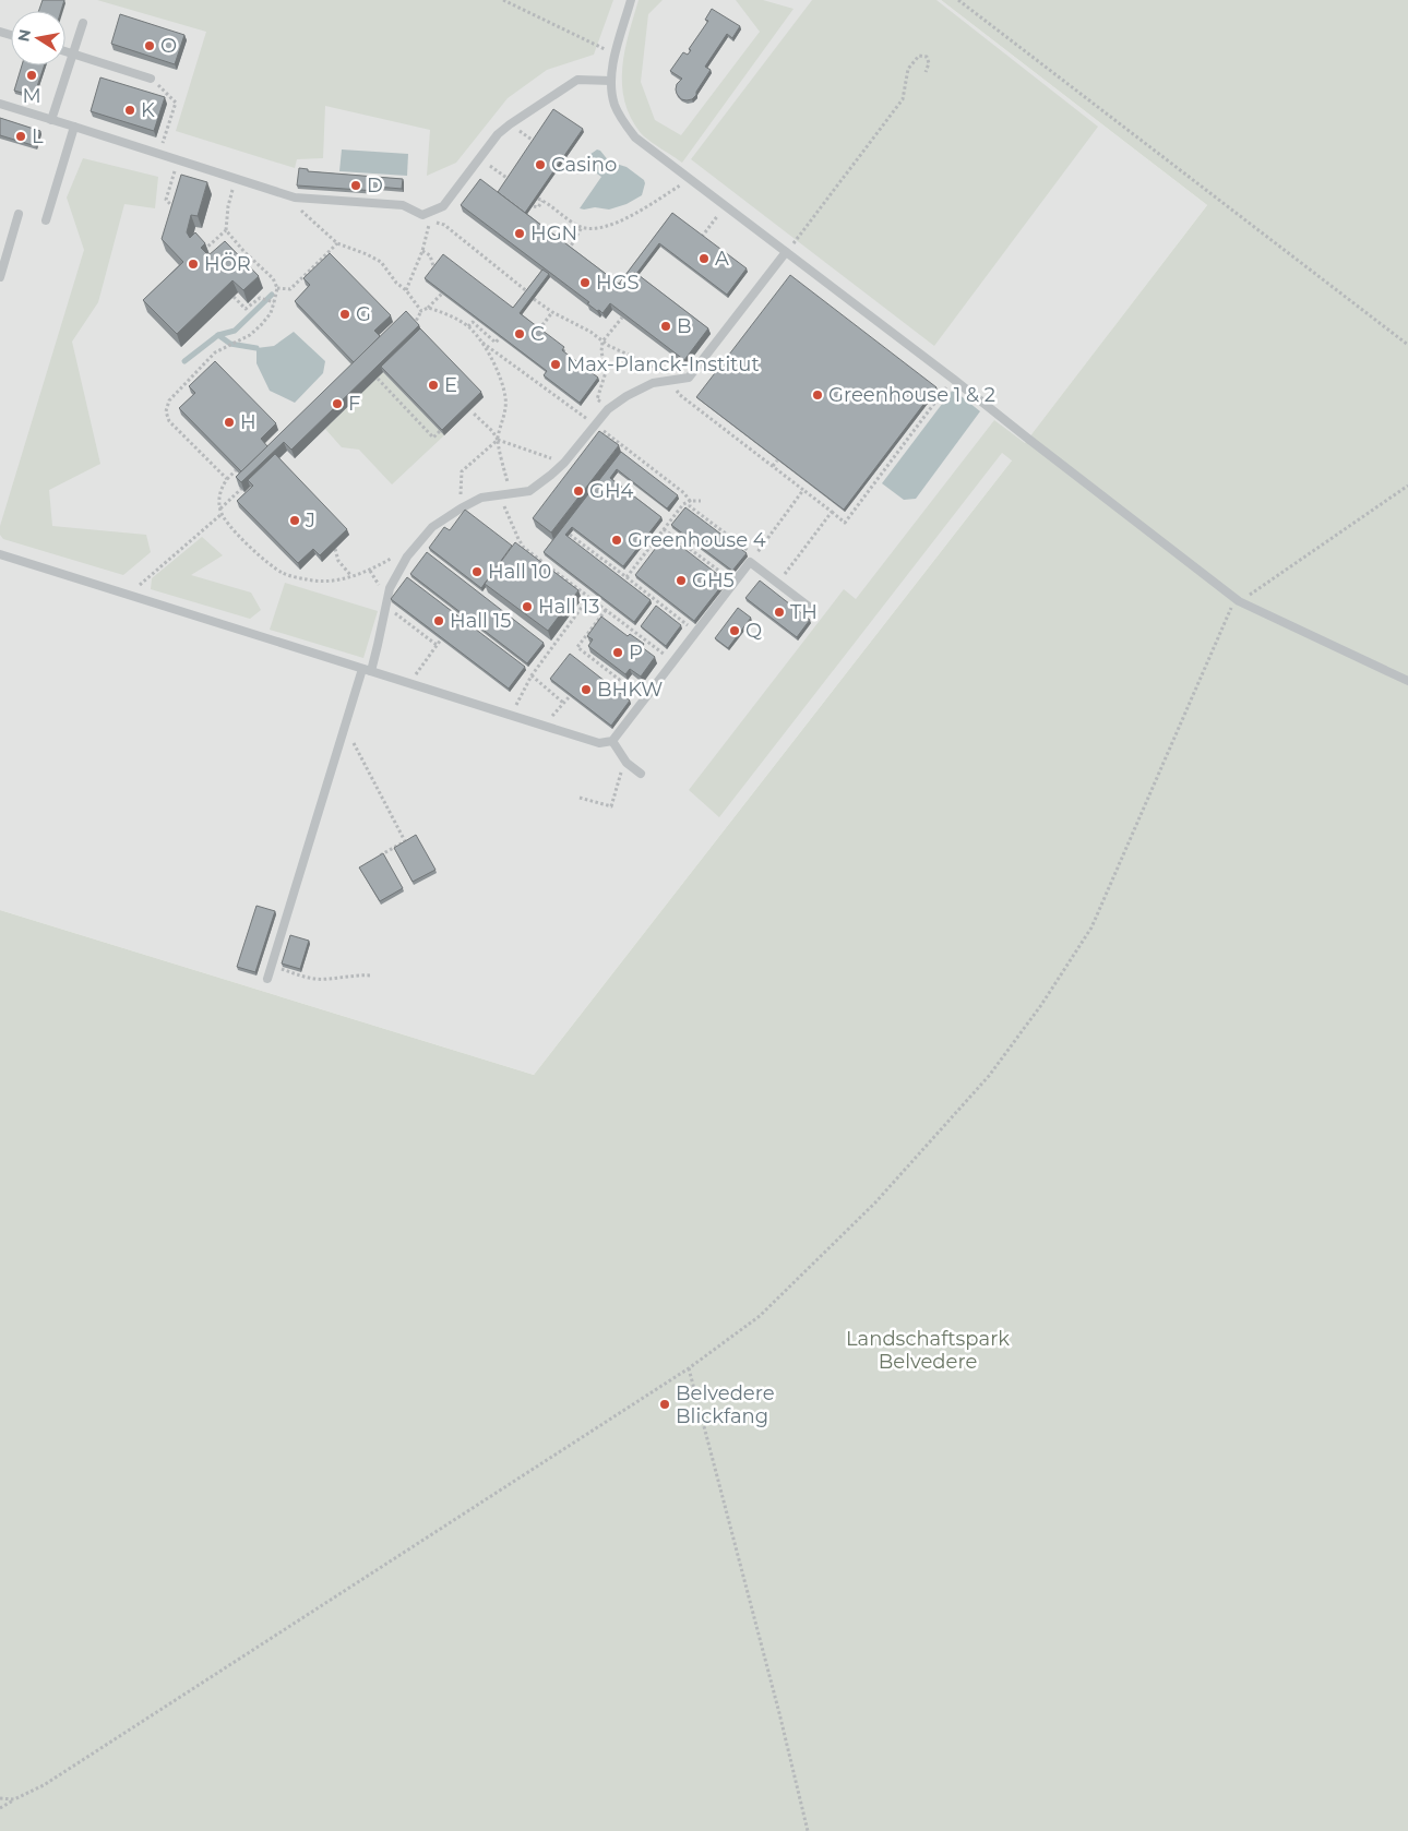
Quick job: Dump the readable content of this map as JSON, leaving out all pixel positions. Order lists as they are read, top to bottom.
{
  "parks": ["Landschaftspark Belvedere"],
  "places": [
    "O",
    "M",
    "K",
    "L",
    "Casino",
    "D",
    "HGN",
    "A",
    "HÖR",
    "HGS",
    "G",
    "B",
    "C",
    "Max-Planck-Institut",
    "E",
    "Greenhouse 1 & 2",
    "F",
    "H",
    "GH4",
    "J",
    "Greenhouse 4",
    "Hall 10",
    "GH5",
    "Hall 13",
    "TH",
    "Hall 15",
    "Q",
    "P",
    "BHKW",
    "Belvedere Blickfang"
  ],
  "north": "left"
}
